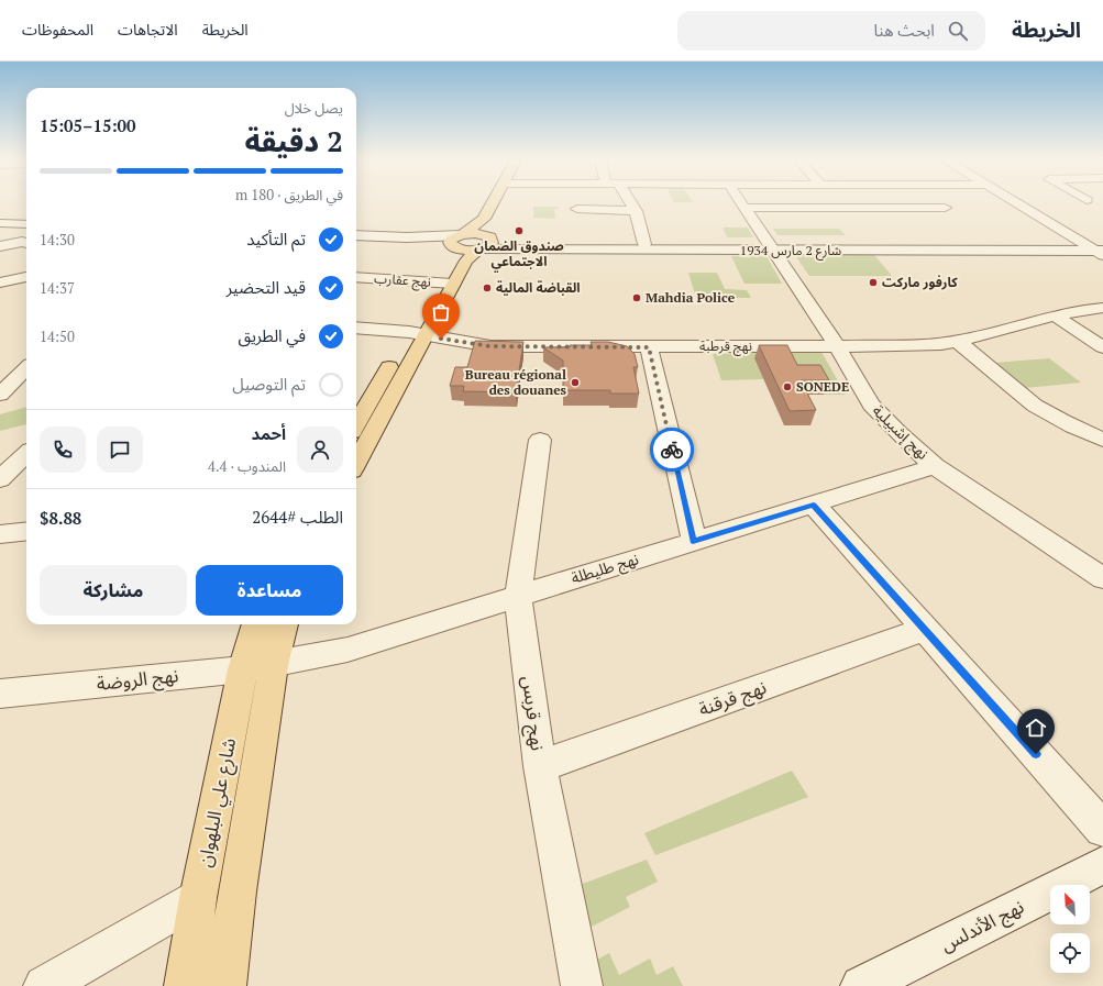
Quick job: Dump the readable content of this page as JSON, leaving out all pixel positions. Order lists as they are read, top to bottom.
{
  "streets": {
    "main road": ["شارع علي البلهوان"],
    "street": [
      "شارع 2 مارس 1934",
      "نهج عقارب",
      "نهج قرطبة",
      "نهج إشبيلية",
      "نهج طليطلة",
      "نهج الروضة",
      "نهج قرقنة",
      "نهج قربس",
      "نهج الأندلس"
    ]
  },
  "crossings": [
    ["شارع 2 مارس 1934", "نهج إشبيلية"],
    ["نهج قرطبة", "نهج إشبيلية"],
    ["نهج إشبيلية", "نهج طليطلة"],
    ["نهج طليطلة", "نهج الروضة"],
    ["نهج طليطلة", "نهج قربس"],
    ["نهج طليطلة", "شارع علي البلهوان"],
    ["نهج الروضة", "شارع علي البلهوان"],
    ["نهج قرقنة", "نهج قربس"]
  ],
  "places": [
    "صندوق الضمان الاجتماعي",
    "كارفور ماركت",
    "القباضة المالية",
    "Mahdia Police",
    "Bureau régional des douanes",
    "SONEDE"
  ],
  "north": "top left",
  "page": {
    "header": "الخريطة",
    "search": "ابحث هنا",
    "nav": ["الخريطة", "الاتجاهات", "المحفوظات"],
    "heading": ["2 دقيقة", "يصل خلال", "15:00–15:05"],
    "panel": [
      "أحمد",
      "المندوب · 4.4",
      "الطلب #2644",
      "$8.88"
    ],
    "bar": "في الطريق · 180 m",
    "list": [
      ["تم التأكيد", "14:30"],
      ["قيد التحضير", "14:37"],
      ["في الطريق", "14:50"],
      "تم التوصيل"
    ],
    "buttons": ["مساعدة", "مشاركة"]
  }
}
